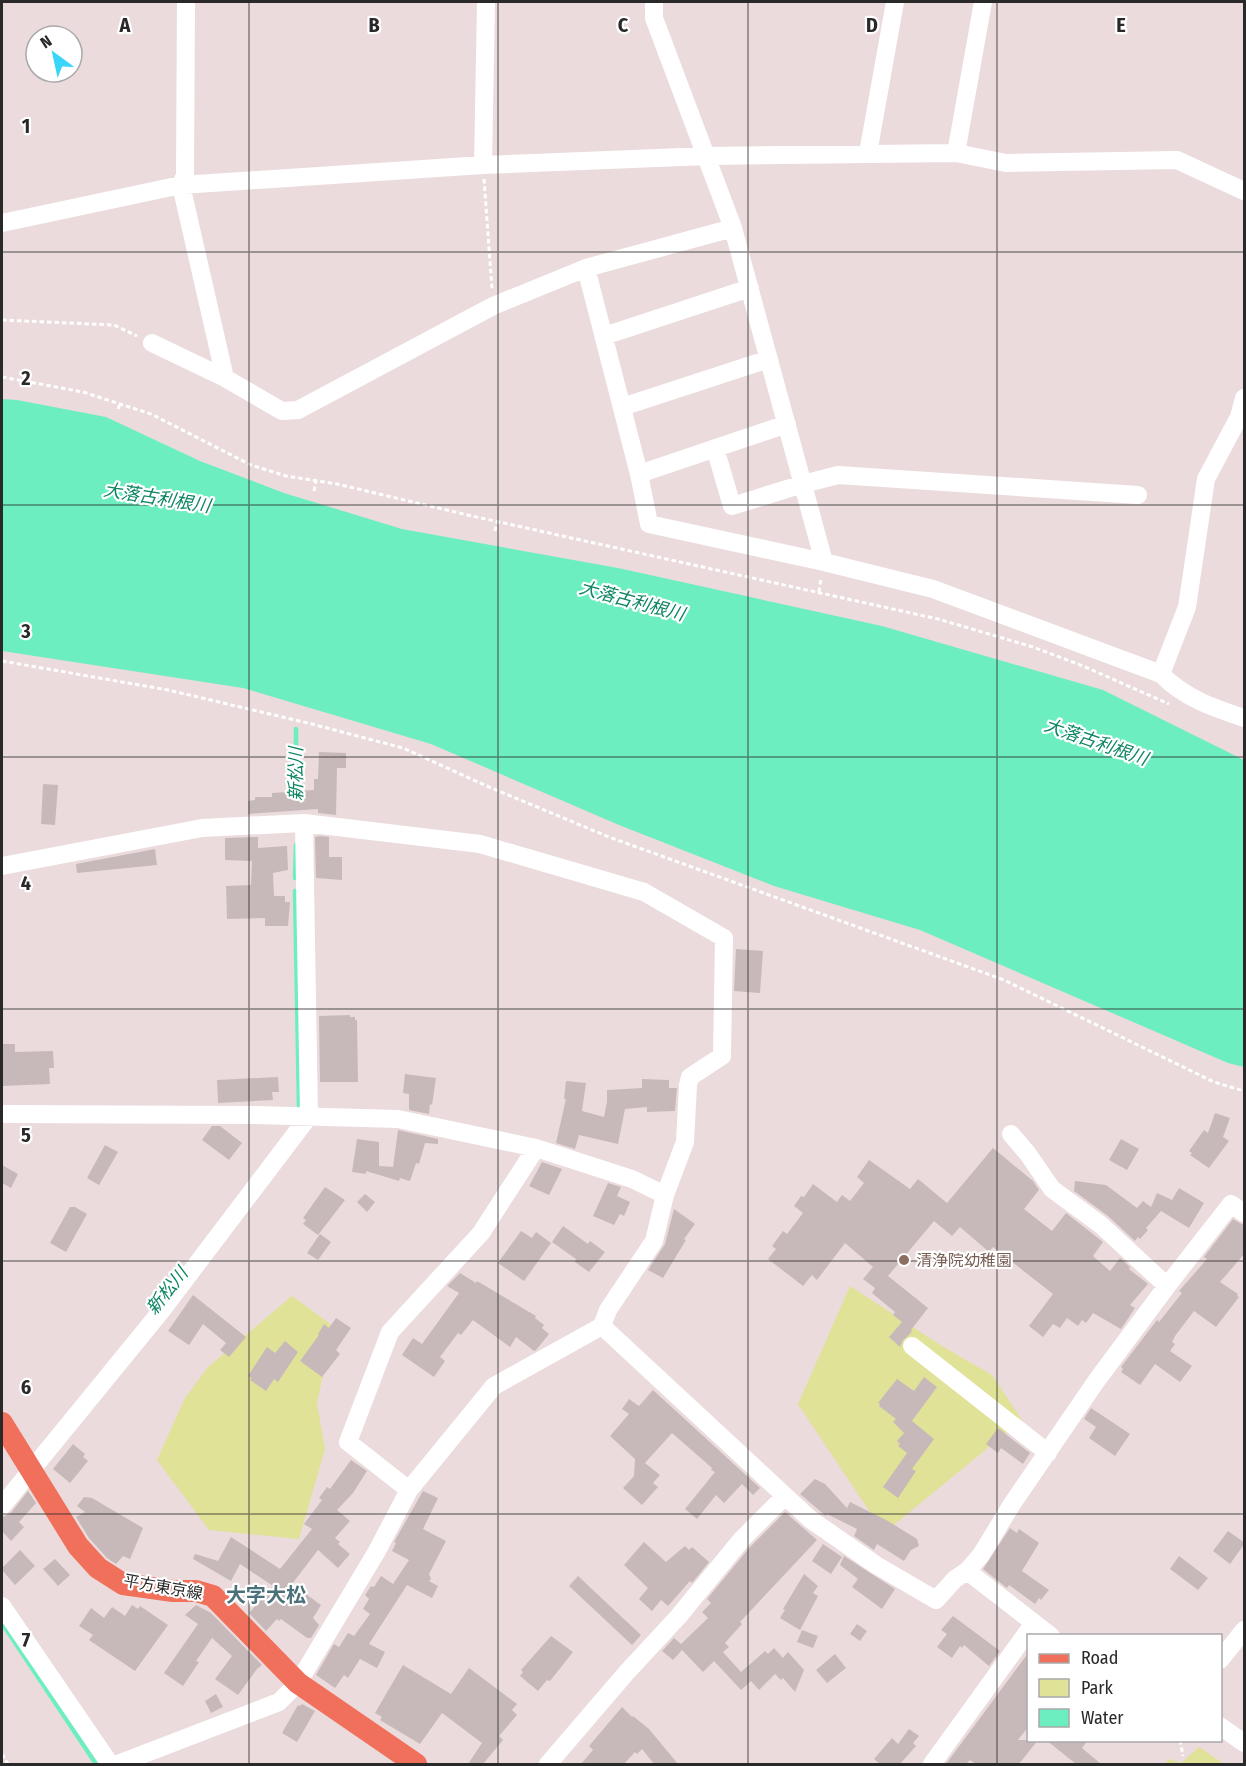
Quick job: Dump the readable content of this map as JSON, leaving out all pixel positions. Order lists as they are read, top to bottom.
{
  "streets": {
    "main road": ["平方東京線"]
  },
  "districts": ["大字大松"],
  "water": ["大落古利根川", "新松川"],
  "places": ["清浄院幼稚園"],
  "legend": ["Road", "Park", "Water"],
  "north": "top left",
  "grid": {
    "columns": [
      "A",
      "B",
      "C",
      "D",
      "E"
    ],
    "rows": [
      "1",
      "2",
      "3",
      "4",
      "5",
      "6",
      "7"
    ]
  }
}
